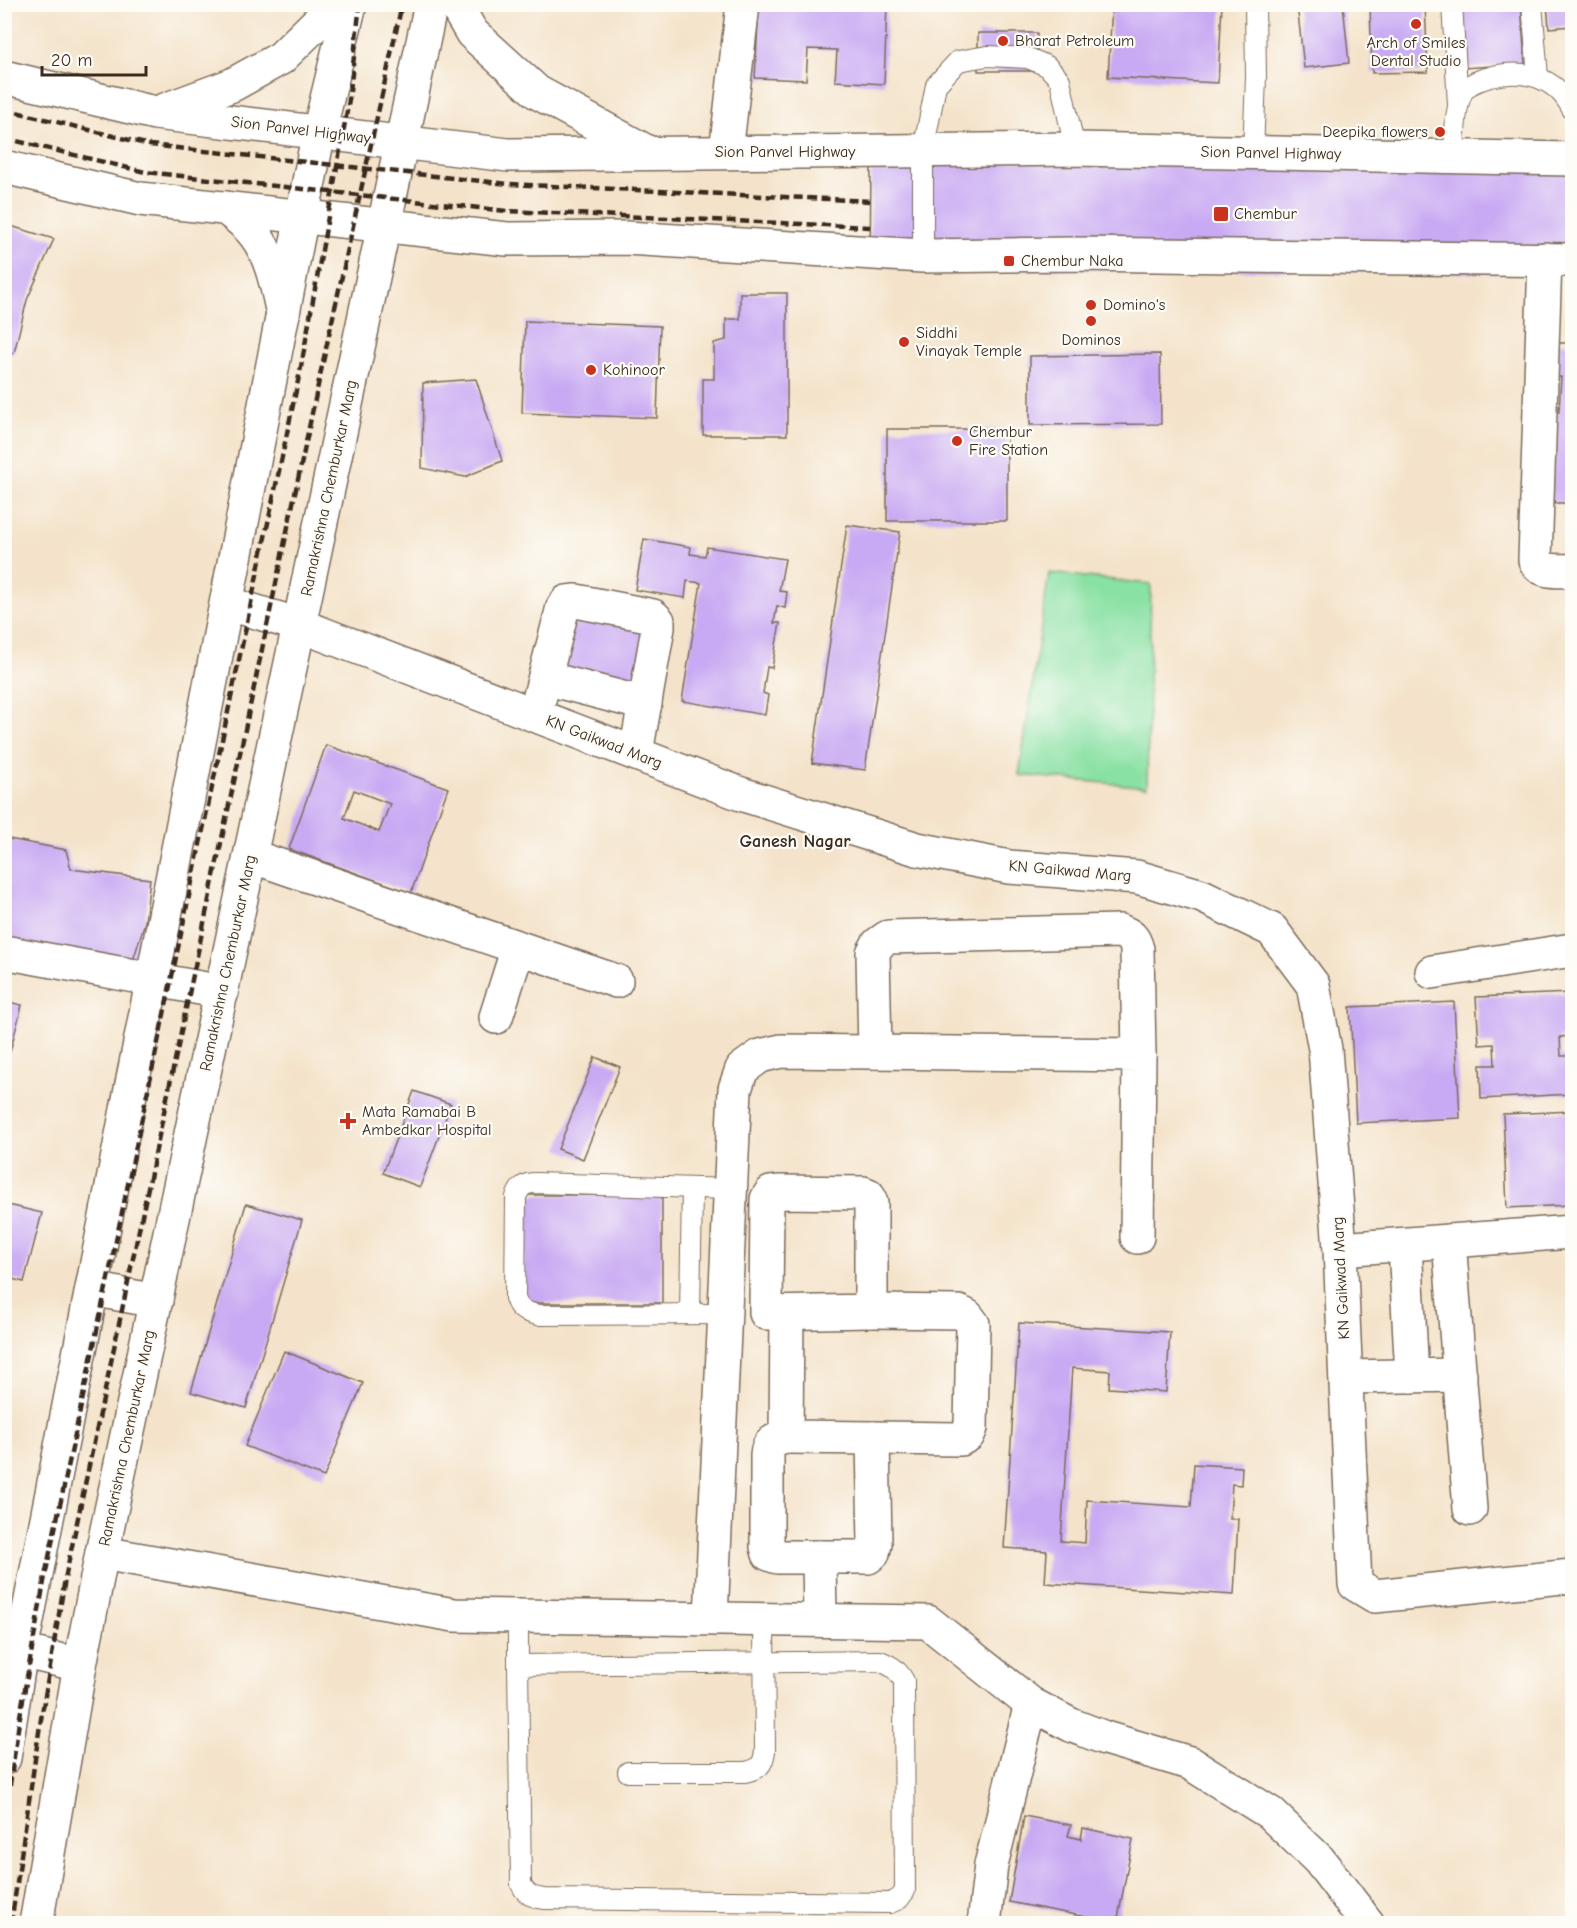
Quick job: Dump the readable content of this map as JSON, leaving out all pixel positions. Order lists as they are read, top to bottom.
{
  "streets": {
    "main road": ["Sion Panvel Highway", "Ramakrishna Chemburkar Marg", "KN Gaikwad Marg"]
  },
  "crossings": [
    ["Sion Panvel Highway", "Ramakrishna Chemburkar Marg"],
    ["Ramakrishna Chemburkar Marg", "KN Gaikwad Marg"]
  ],
  "districts": ["Ganesh Nagar"],
  "places": {
    "other": [
      "Arch of Smiles Dental Studio",
      "Bharat Petroleum",
      "Deepika flowers",
      "Domino's",
      "Dominos",
      "Siddhi Vinayak Temple",
      "Kohinoor",
      "Chembur Fire Station"
    ],
    "transit": ["Chembur", "Chembur Naka"],
    "health": ["Mata Ramabai B Ambedkar Hospital"]
  },
  "scale_bar": "20 m"
}
